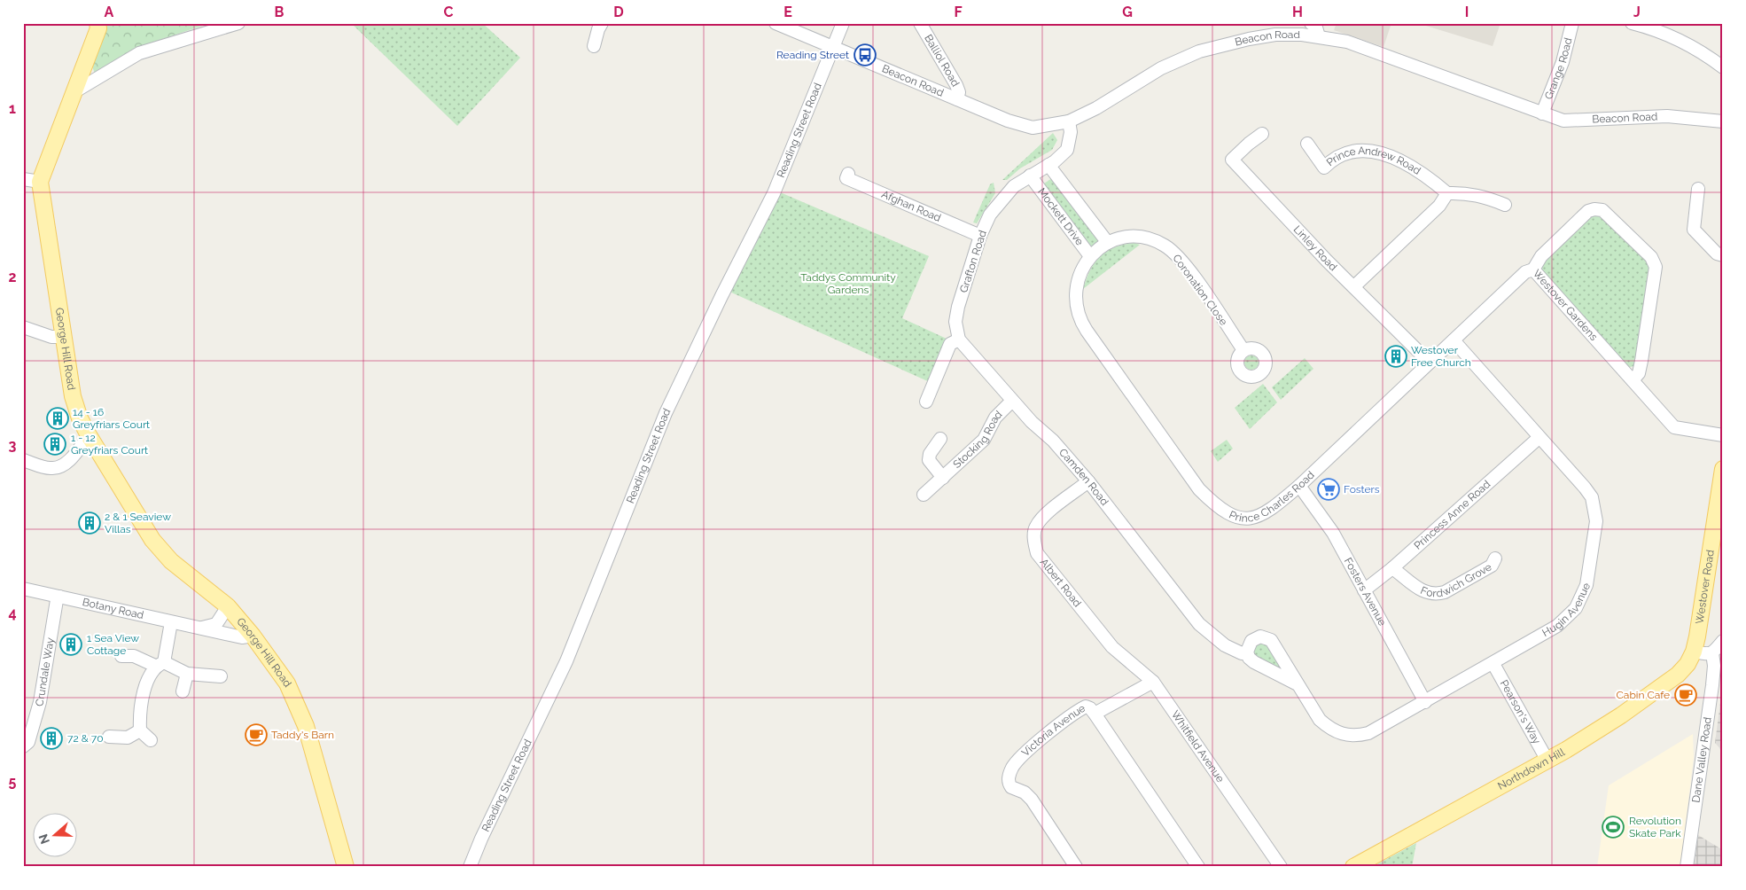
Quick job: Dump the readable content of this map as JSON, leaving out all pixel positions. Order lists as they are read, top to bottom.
{
  "streets": {
    "main road": ["George Hill Road", "Westover Road", "Northdown Hill"],
    "street": [
      "Beacon Road",
      "Balliol Road",
      "Grange Road",
      "Reading Street Road",
      "Prince Andrew Road",
      "Afghan Road",
      "Mockett Drive",
      "Linley Road",
      "Grafton Road",
      "Coronation Close",
      "Westover Gardens",
      "Stocking Road",
      "Camden Road",
      "Prince Charles Road",
      "Princess Anne Road",
      "Fordwich Grove",
      "Albert Road",
      "Fosters Avenue",
      "Hugin Avenue",
      "Botany Road",
      "Crundale Way",
      "Pearson's Way",
      "Victoria Avenue",
      "Whitfield Avenue",
      "Dane Valley Road"
    ]
  },
  "crossings": [
    ["Beacon Road", "Balliol Road"],
    ["Beacon Road", "Grange Road"],
    ["Beacon Road", "Reading Street Road"],
    ["Beacon Road", "Grafton Road"],
    ["Afghan Road", "Grafton Road"],
    ["Mockett Drive", "Grafton Road"],
    ["Mockett Drive", "Coronation Close"],
    ["Mockett Drive", "Prince Charles Road"],
    ["Linley Road", "Prince Charles Road"],
    ["Grafton Road", "Camden Road"],
    ["Coronation Close", "Prince Charles Road"],
    ["Westover Gardens", "Prince Charles Road"],
    ["George Hill Road", "Botany Road"],
    ["Stocking Road", "Camden Road"],
    ["Camden Road", "Albert Road"],
    ["Camden Road", "Hugin Avenue"],
    ["Prince Charles Road", "Fosters Avenue"],
    ["Prince Charles Road", "Hugin Avenue"],
    ["Princess Anne Road", "Fordwich Grove"],
    ["Princess Anne Road", "Fosters Avenue"],
    ["Princess Anne Road", "Hugin Avenue"],
    ["Albert Road", "Whitfield Avenue"],
    ["Westover Road", "Northdown Hill"],
    ["Fosters Avenue", "Hugin Avenue"],
    ["Hugin Avenue", "Pearson's Way"],
    ["Botany Road", "Crundale Way"],
    ["Pearson's Way", "Northdown Hill"]
  ],
  "parks": ["Taddys Community Gardens"],
  "places": {
    "bus stop": ["Reading Street"],
    "building": [
      "Westover Free Church",
      "14 - 16 Greyfriars Court",
      "1 - 12 Greyfriars Court",
      "2 & 1 Seaview Villas",
      "1 Sea View Cottage",
      "72 & 70"
    ],
    "supermarket": ["Fosters"],
    "cafe": ["Cabin Cafe", "Taddy's Barn"],
    "sports": ["Revolution Skate Park"]
  },
  "north": "left",
  "grid": {
    "columns": [
      "A",
      "B",
      "C",
      "D",
      "E",
      "F",
      "G",
      "H",
      "I",
      "J"
    ],
    "rows": [
      "1",
      "2",
      "3",
      "4",
      "5"
    ]
  }
}
